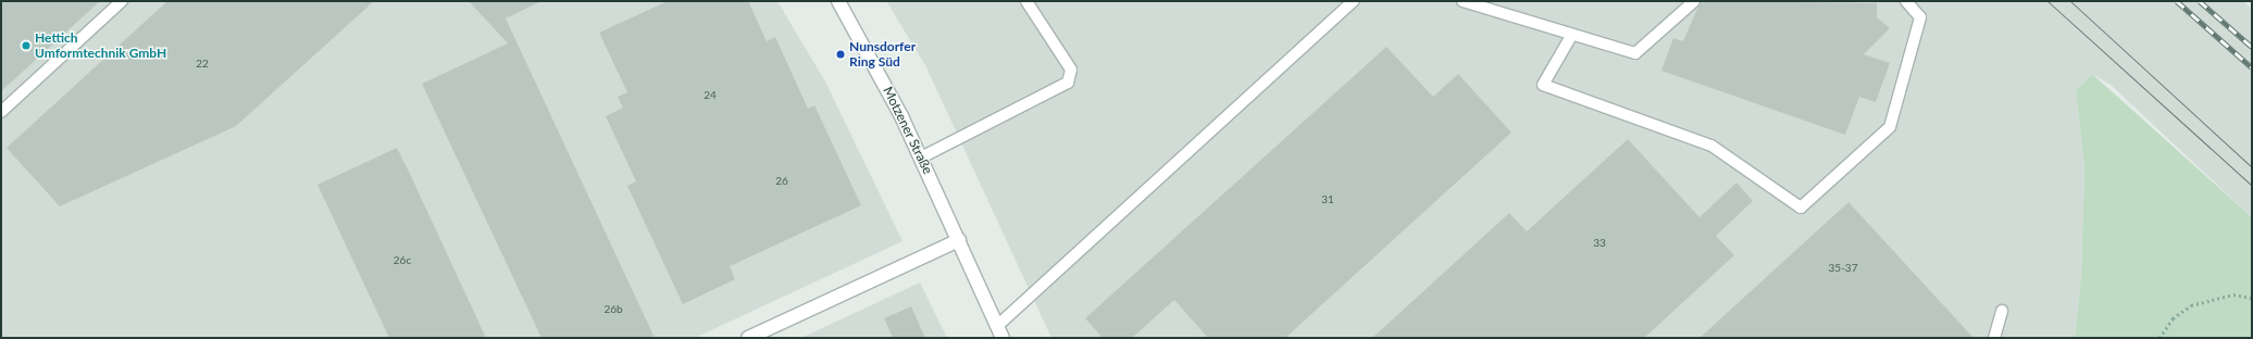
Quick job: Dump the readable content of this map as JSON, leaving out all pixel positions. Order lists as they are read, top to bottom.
{
  "streets": {
    "street": ["Motzener Straße"]
  },
  "places": ["Hettich Umformtechnik GmbH", "Nunsdorfer Ring Süd"],
  "house_numbers": [
    "22",
    "24",
    "26",
    "31",
    "33",
    "26c",
    "35-37",
    "26b"
  ]
}
